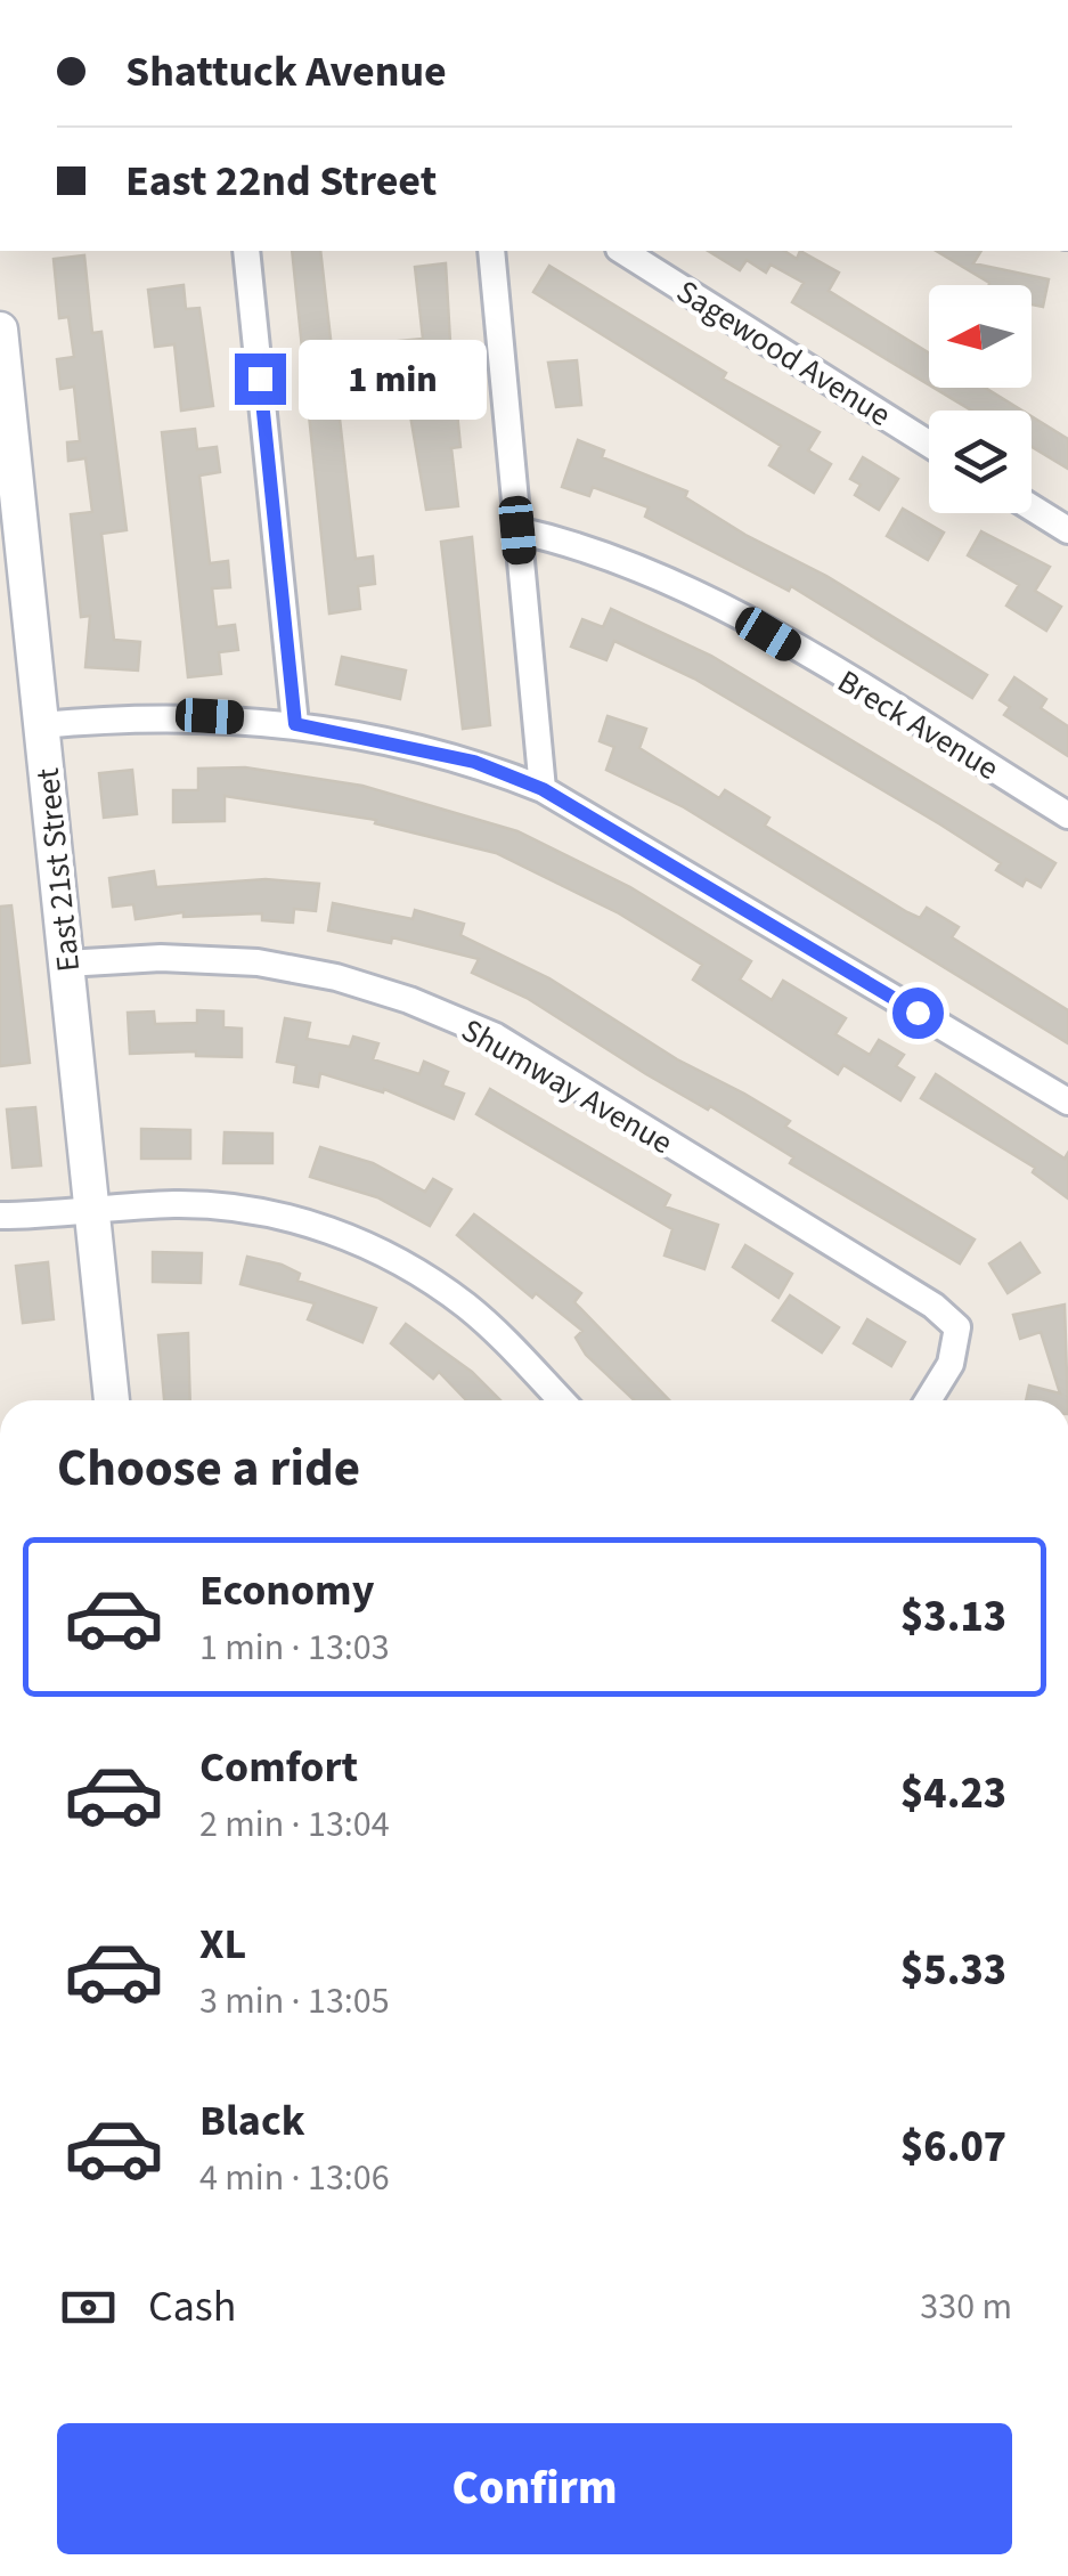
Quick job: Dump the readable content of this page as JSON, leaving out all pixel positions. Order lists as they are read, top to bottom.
{
  "streets": {
    "street": [
      "Sagewood Avenue",
      "Breck Avenue",
      "East 21st Street",
      "Shumway Avenue"
    ]
  },
  "crossings": [
    ["East 21st Street", "Shumway Avenue"]
  ],
  "north": "left",
  "page": {
    "banner": ["Shattuck Avenue", "East 22nd Street"],
    "bubble": "1 min",
    "heading": "Choose a ride",
    "list": [
      {
        "name": "Economy",
        "note": "1 min · 13:03",
        "value": "$3.13"
      },
      {
        "name": "Comfort",
        "note": "2 min · 13:04",
        "value": "$4.23"
      },
      {
        "name": "XL",
        "note": "3 min · 13:05",
        "value": "$5.33"
      },
      {
        "name": "Black",
        "note": "4 min · 13:06",
        "value": "$6.07"
      }
    ],
    "pay": ["Cash", "330 m"],
    "buttons": "Confirm"
  }
}
